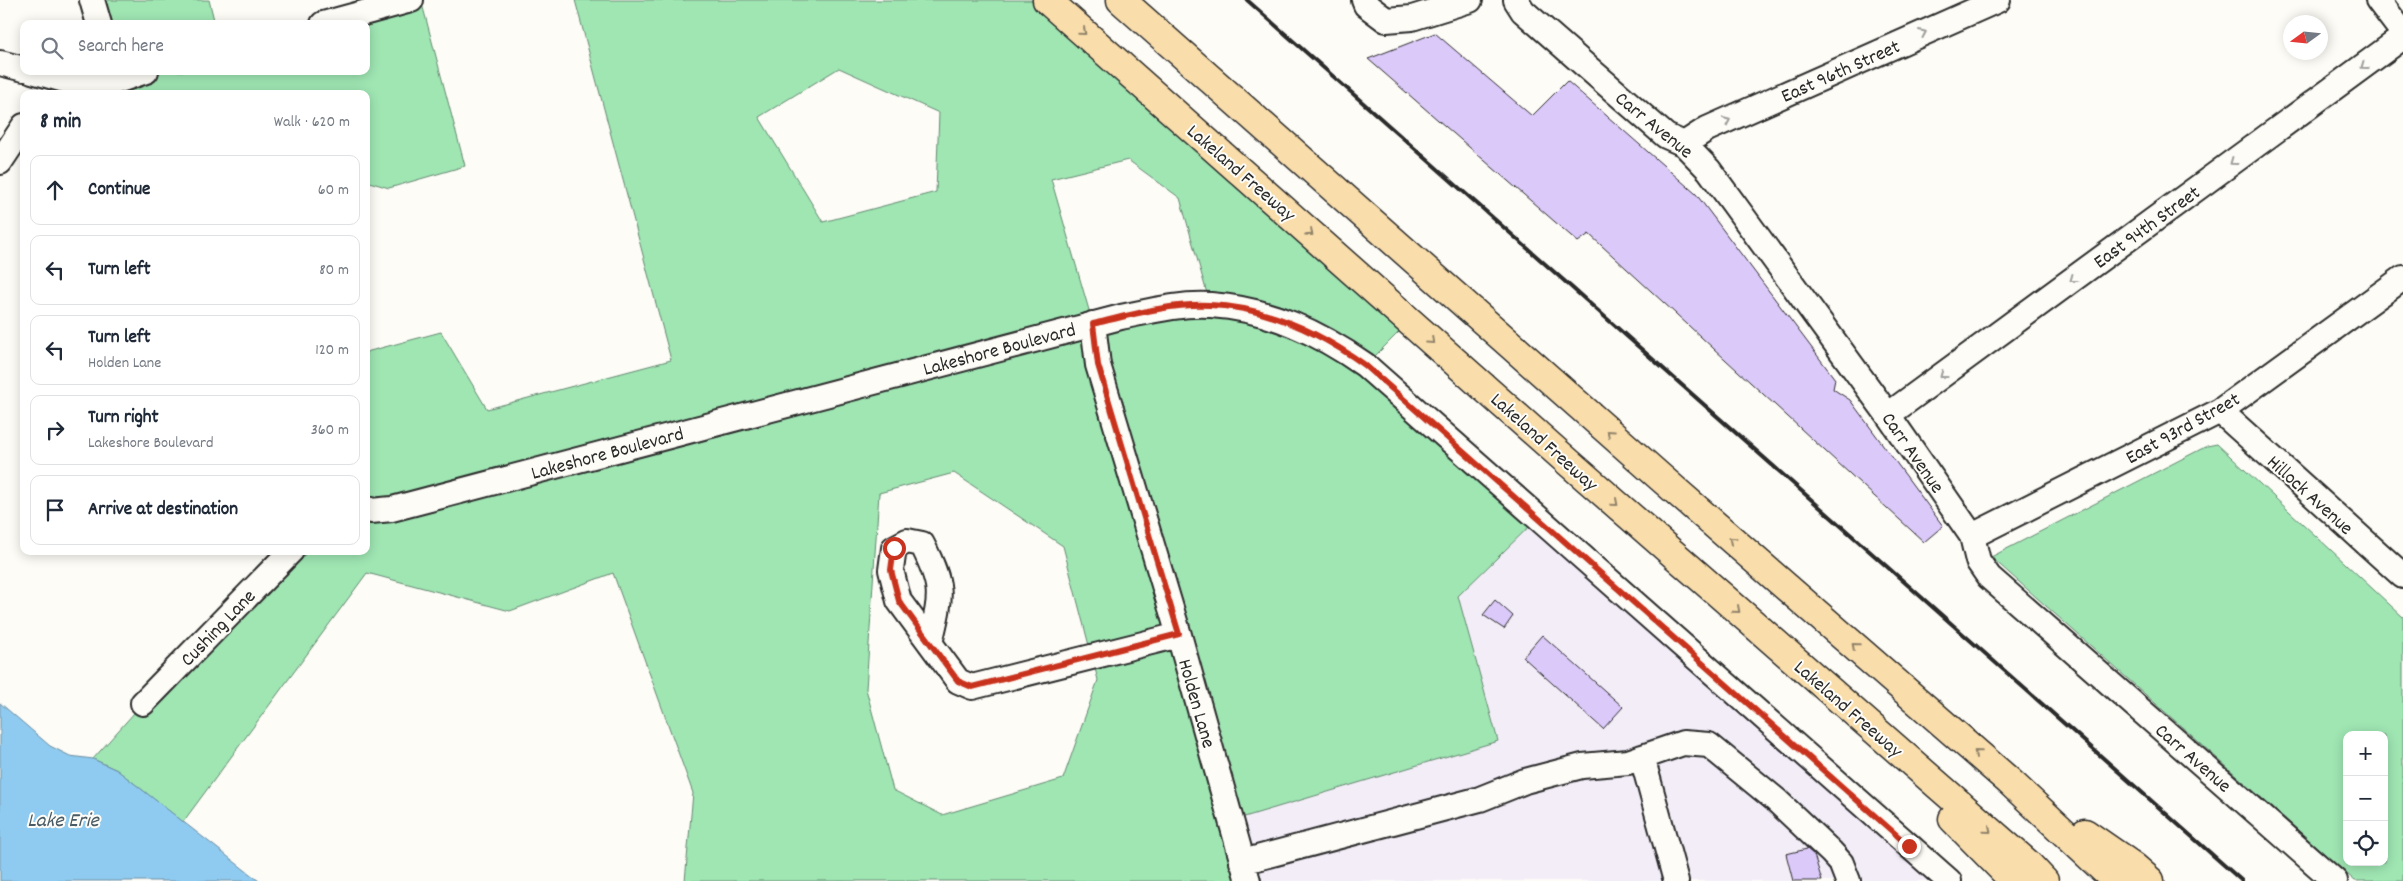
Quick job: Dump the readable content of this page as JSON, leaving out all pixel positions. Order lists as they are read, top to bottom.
{
  "streets": {
    "highway": ["Lakeland Freeway"],
    "street": [
      "East 96th Street",
      "Carr Avenue",
      "East 94th Street",
      "Lakeshore Boulevard",
      "East 93rd Street",
      "Hillock Avenue",
      "Cushing Lane",
      "Holden Lane"
    ]
  },
  "crossings": [
    ["East 96th Street", "Carr Avenue"],
    ["Carr Avenue", "East 94th Street"],
    ["Carr Avenue", "East 93rd Street"],
    ["Lakeshore Boulevard", "Holden Lane"],
    ["East 93rd Street", "Hillock Avenue"]
  ],
  "one_way": ["East 96th Street", "East 94th Street"],
  "water": ["Lake Erie"],
  "north": "left",
  "page": {
    "search": "Search here",
    "heading": ["8 min", "Walk · 620 m"],
    "list": [
      ["Continue", "60 m"],
      ["Turn left", "80 m"],
      ["Turn left", "Holden Lane", "120 m"],
      ["Turn right", "Lakeshore Boulevard", "360 m"],
      "Arrive at destination"
    ],
    "map_buttons": ["+", "−"]
  }
}
